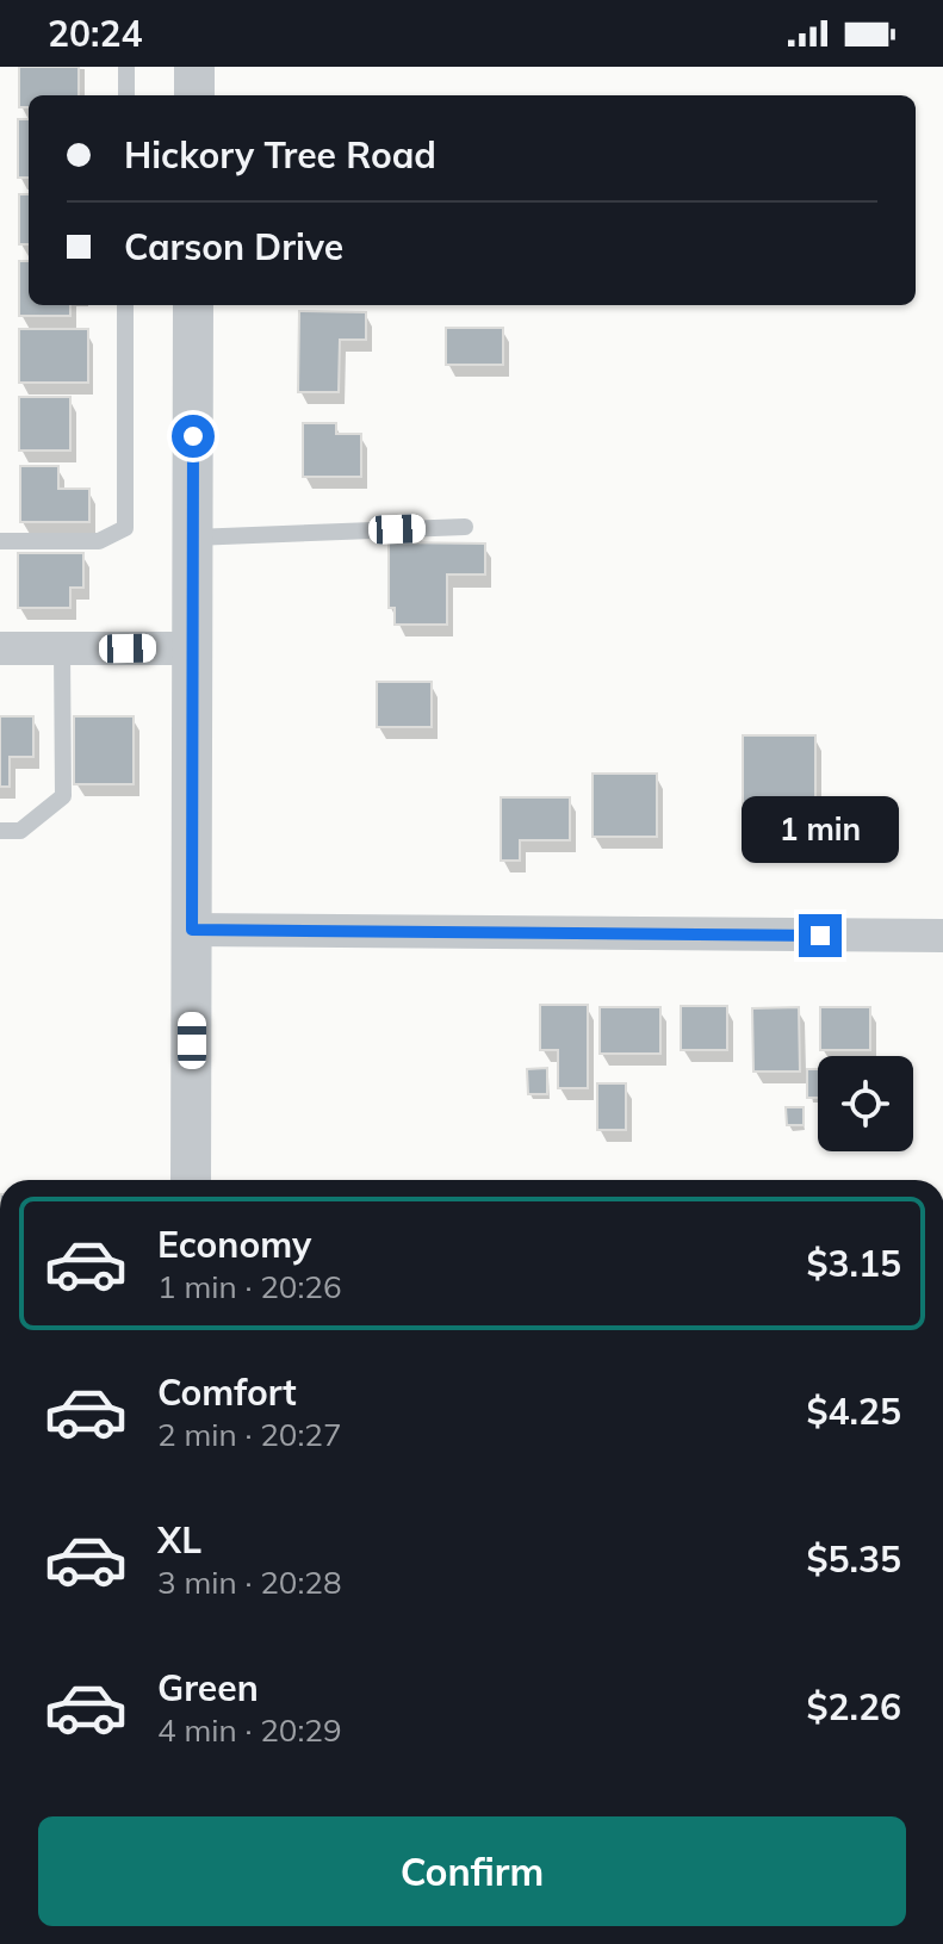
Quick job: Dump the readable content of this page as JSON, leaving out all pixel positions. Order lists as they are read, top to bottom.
{
  "page": {
    "status": "20:24",
    "banner": ["Hickory Tree Road", "Carson Drive"],
    "bubble": "1 min",
    "list": [
      {
        "name": "Economy",
        "note": "1 min · 20:26",
        "value": "$3.15"
      },
      {
        "name": "Comfort",
        "note": "2 min · 20:27",
        "value": "$4.25"
      },
      {
        "name": "XL",
        "note": "3 min · 20:28",
        "value": "$5.35"
      },
      {
        "name": "Green",
        "note": "4 min · 20:29",
        "value": "$2.26"
      }
    ],
    "buttons": "Confirm"
  }
}
